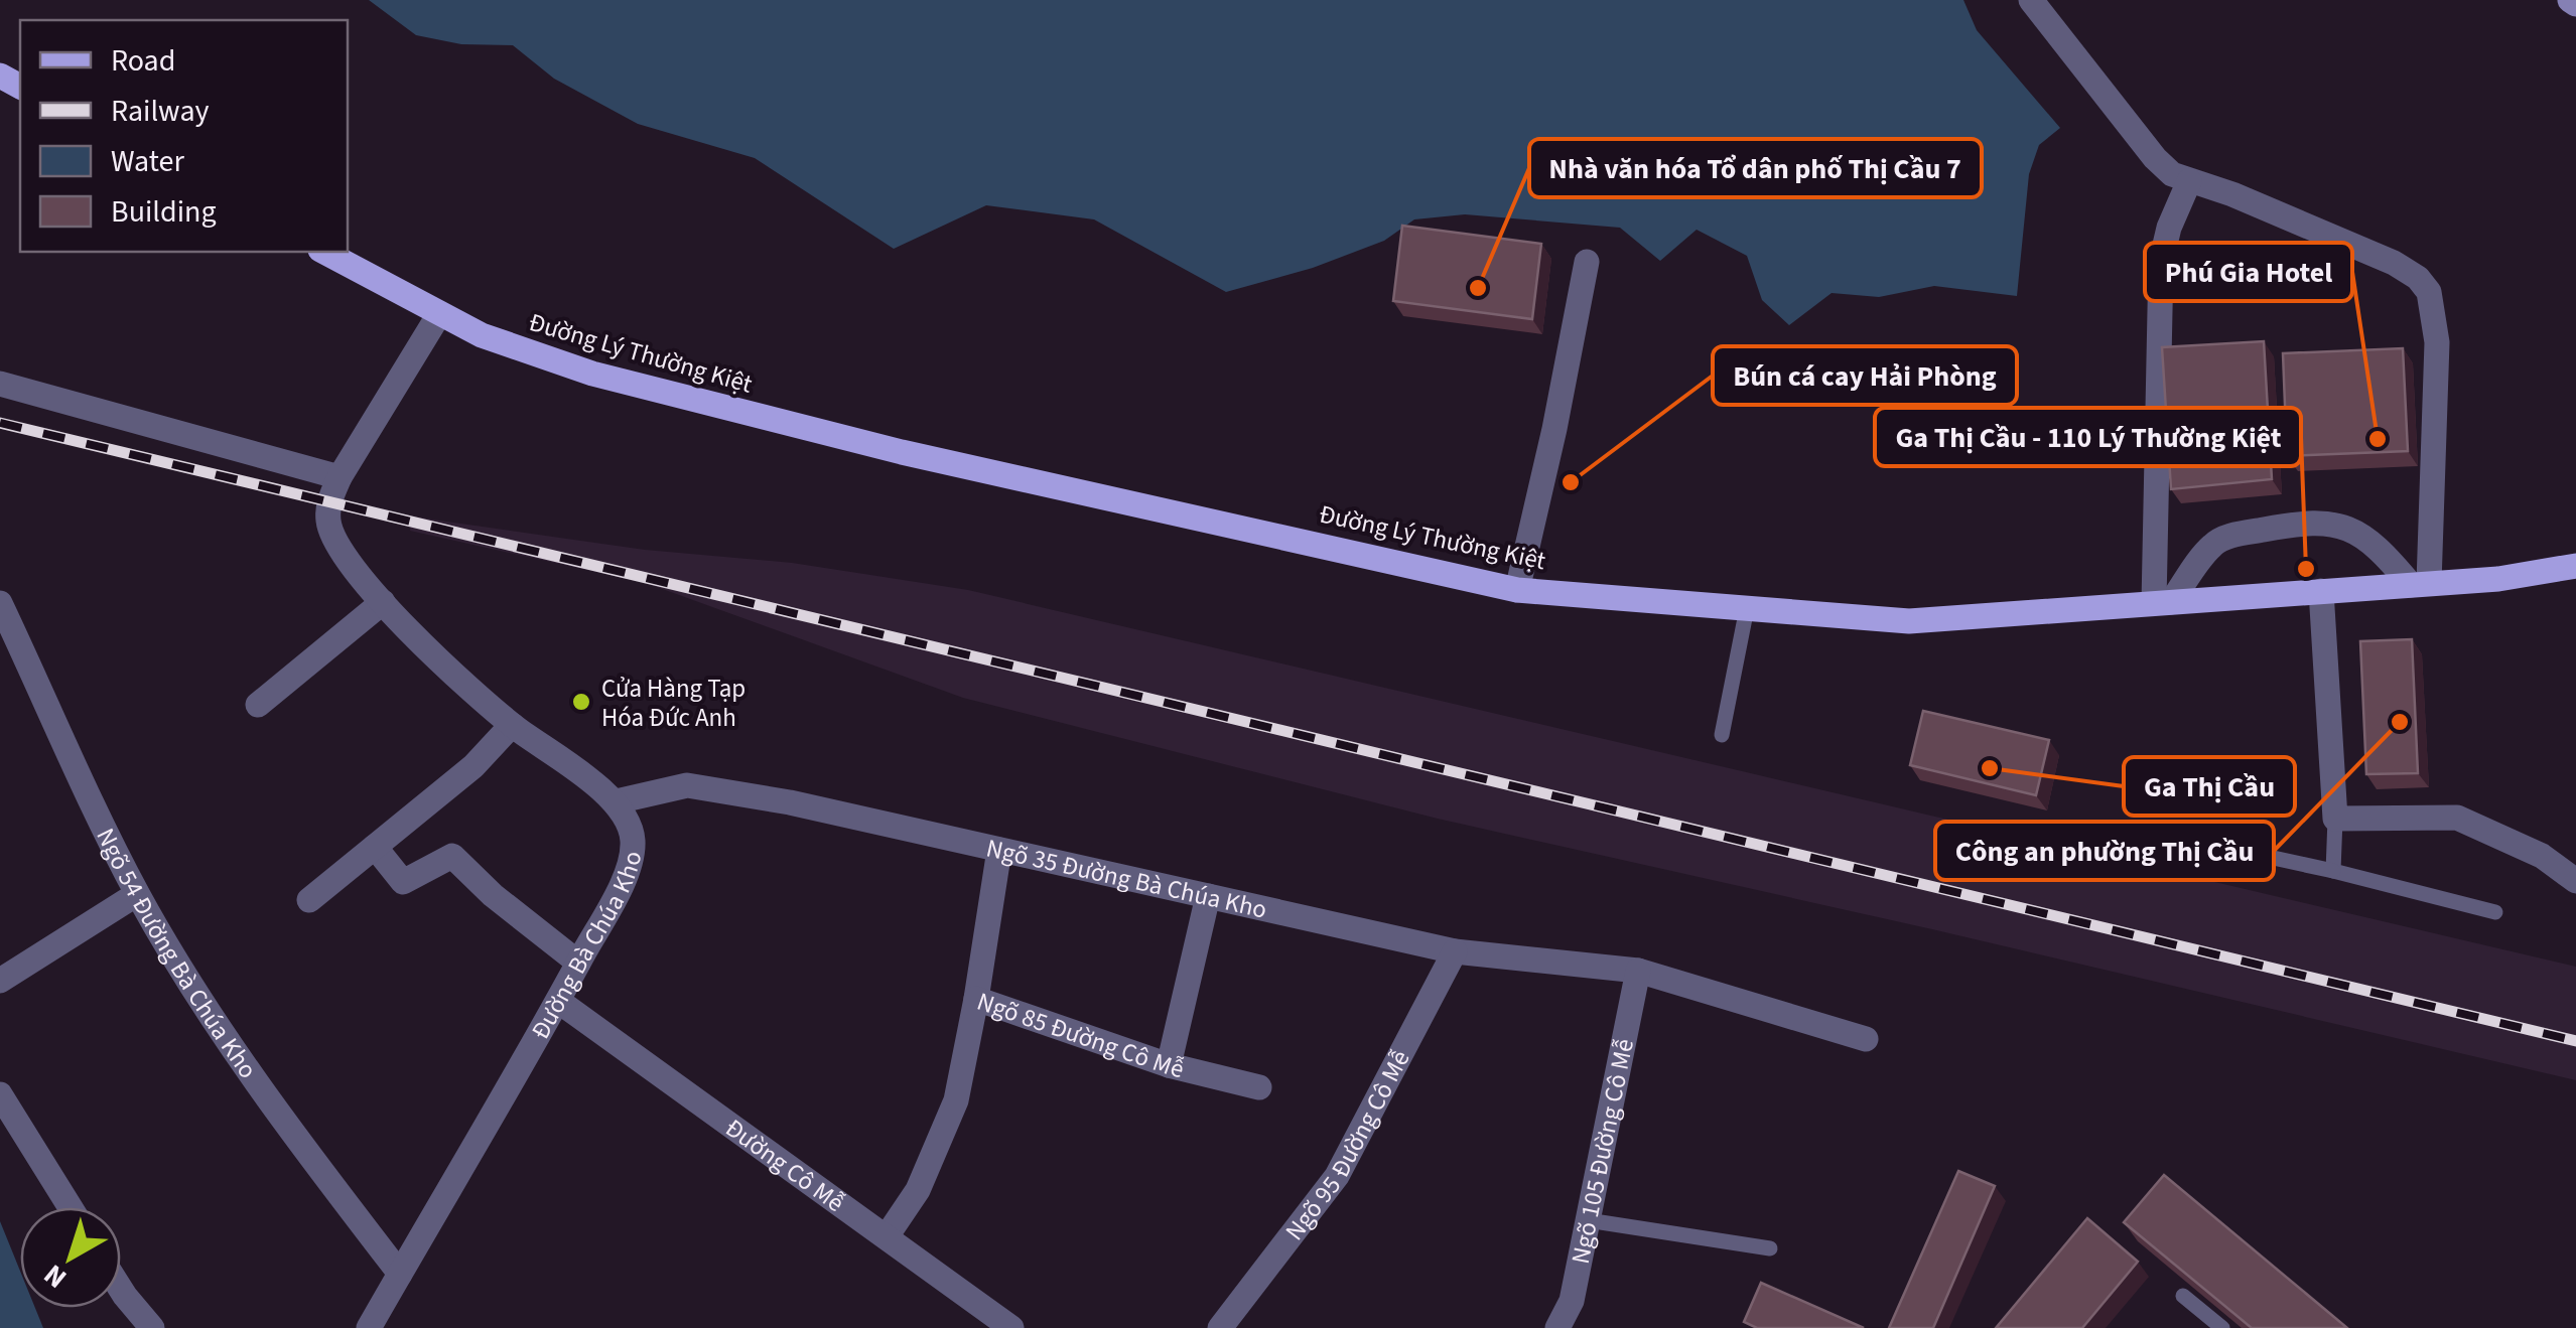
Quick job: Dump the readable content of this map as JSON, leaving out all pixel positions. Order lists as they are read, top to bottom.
{
  "streets": {
    "main road": ["Đường Lý Thường Kiệt"],
    "street": [
      "Ngõ 35 Đường Bà Chúa Kho",
      "Đường Bà Chúa Kho",
      "Ngõ 54 Đường Bà Chúa Kho",
      "Ngõ 85 Đường Cô Mễ",
      "Ngõ 95 Đường Cô Mễ",
      "Ngõ 105 Đường Cô Mễ",
      "Đường Cô Mễ"
    ]
  },
  "crossings": [
    ["Ngõ 35 Đường Bà Chúa Kho", "Đường Bà Chúa Kho"],
    ["Ngõ 35 Đường Bà Chúa Kho", "Ngõ 95 Đường Cô Mễ"],
    ["Ngõ 35 Đường Bà Chúa Kho", "Ngõ 105 Đường Cô Mễ"],
    ["Đường Bà Chúa Kho", "Ngõ 54 Đường Bà Chúa Kho"],
    ["Đường Bà Chúa Kho", "Đường Cô Mễ"],
    ["Ngõ 85 Đường Cô Mễ", "Đường Cô Mễ"]
  ],
  "places": [
    "Nhà văn hóa Tổ dân phố Thị Cầu 7",
    "Phú Gia Hotel",
    "Bún cá cay Hải Phòng",
    "Ga Thị Cầu - 110 Lý Thường Kiệt",
    "Cửa Hàng Tạp Hóa Đức Anh",
    "Công an phường Thị Cầu",
    "Ga Thị Cầu"
  ],
  "legend": [
    "Road",
    "Railway",
    "Water",
    "Building"
  ],
  "north": "bottom left"
}
